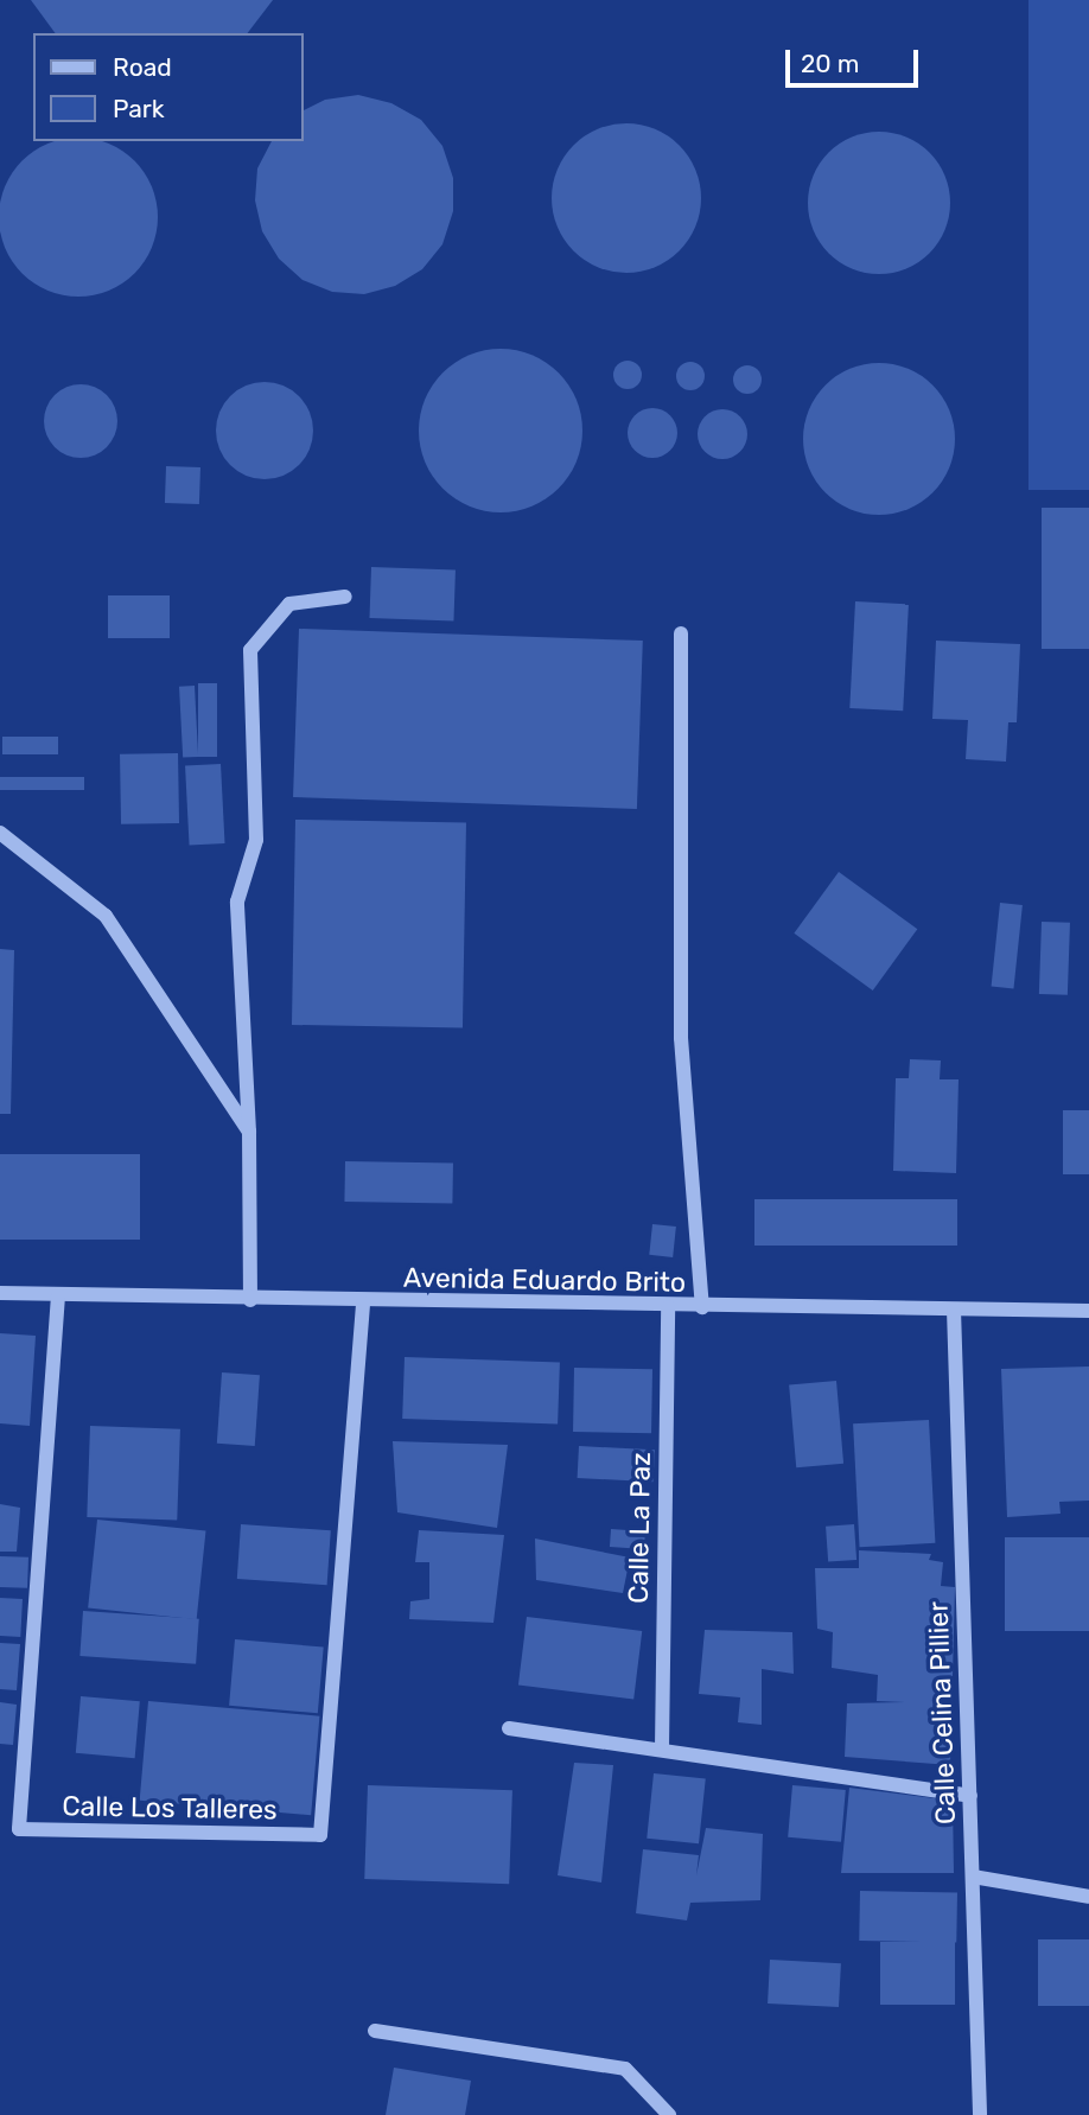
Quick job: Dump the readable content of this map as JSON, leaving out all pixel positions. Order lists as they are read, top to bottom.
{
  "streets": {
    "street": [
      "Avenida Eduardo Brito",
      "Calle La Paz",
      "Calle Celina Pillier",
      "Calle Los Talleres"
    ]
  },
  "crossings": [
    ["Avenida Eduardo Brito", "Calle La Paz"],
    ["Avenida Eduardo Brito", "Calle Celina Pillier"],
    ["Avenida Eduardo Brito", "Calle Los Talleres"]
  ],
  "legend": ["Road", "Park"],
  "scale_bar": "20 m"
}
